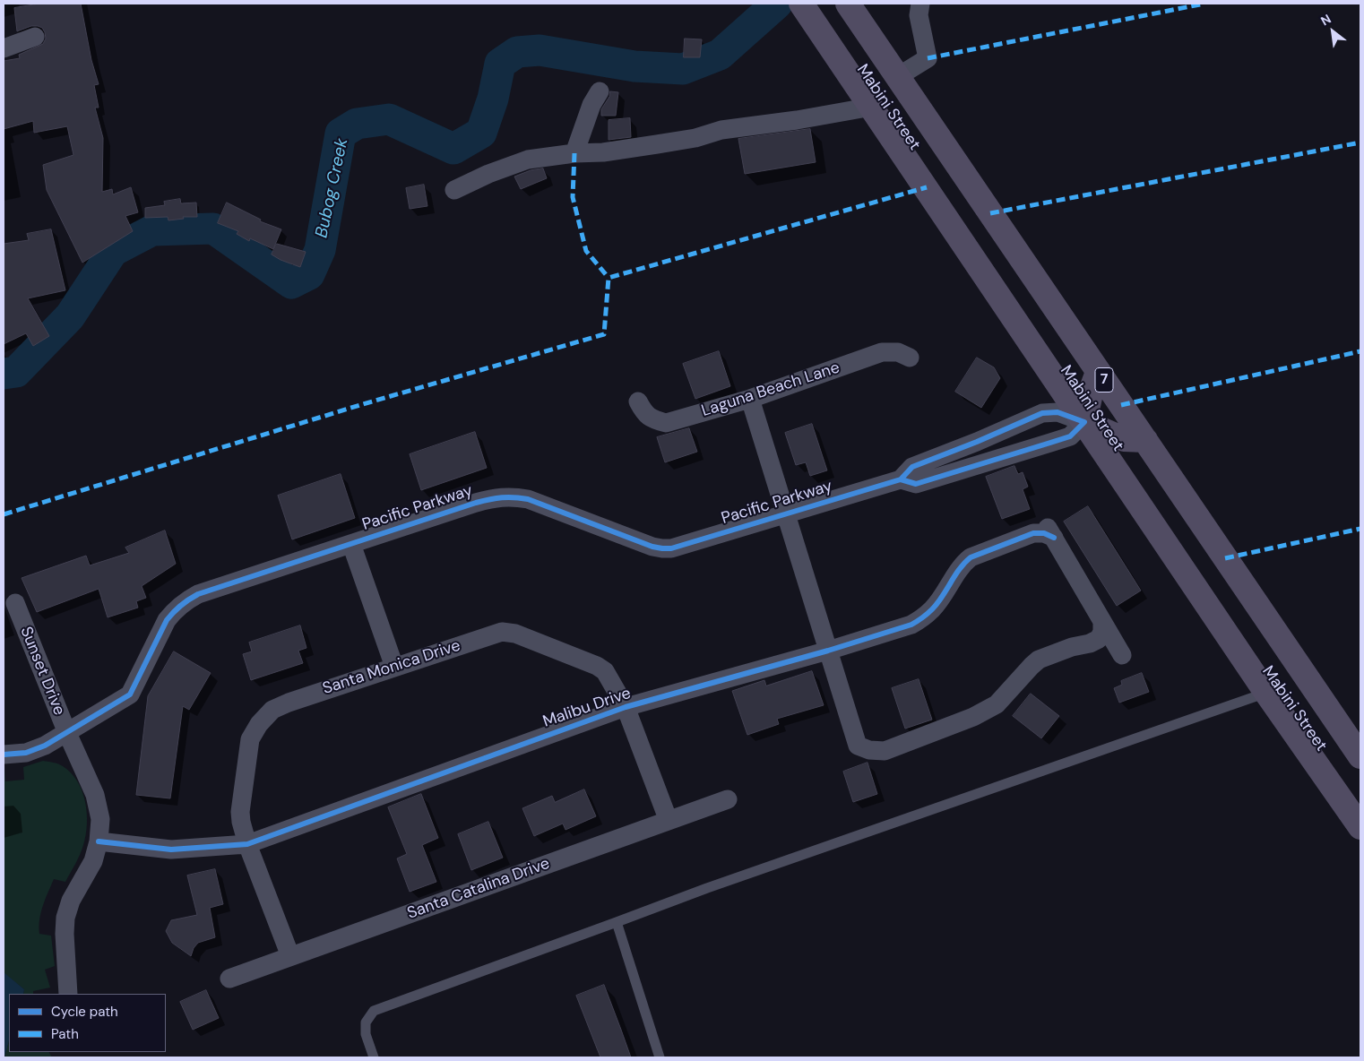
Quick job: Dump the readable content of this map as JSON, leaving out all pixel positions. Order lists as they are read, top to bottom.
{
  "streets": {
    "main road": ["Mabini Street", "7"],
    "street": [
      "Laguna Beach Lane",
      "Pacific Parkway",
      "Santa Monica Drive",
      "Sunset Drive",
      "Malibu Drive",
      "Santa Catalina Drive"
    ]
  },
  "crossings": [
    ["Mabini Street", "Pacific Parkway"],
    ["Pacific Parkway", "Sunset Drive"],
    ["Santa Monica Drive", "Malibu Drive"],
    ["Santa Monica Drive", "Santa Catalina Drive"],
    ["Sunset Drive", "Malibu Drive"]
  ],
  "water": ["Bubog Creek"],
  "legend": ["Cycle path", "Path"],
  "north": "top left"
}
